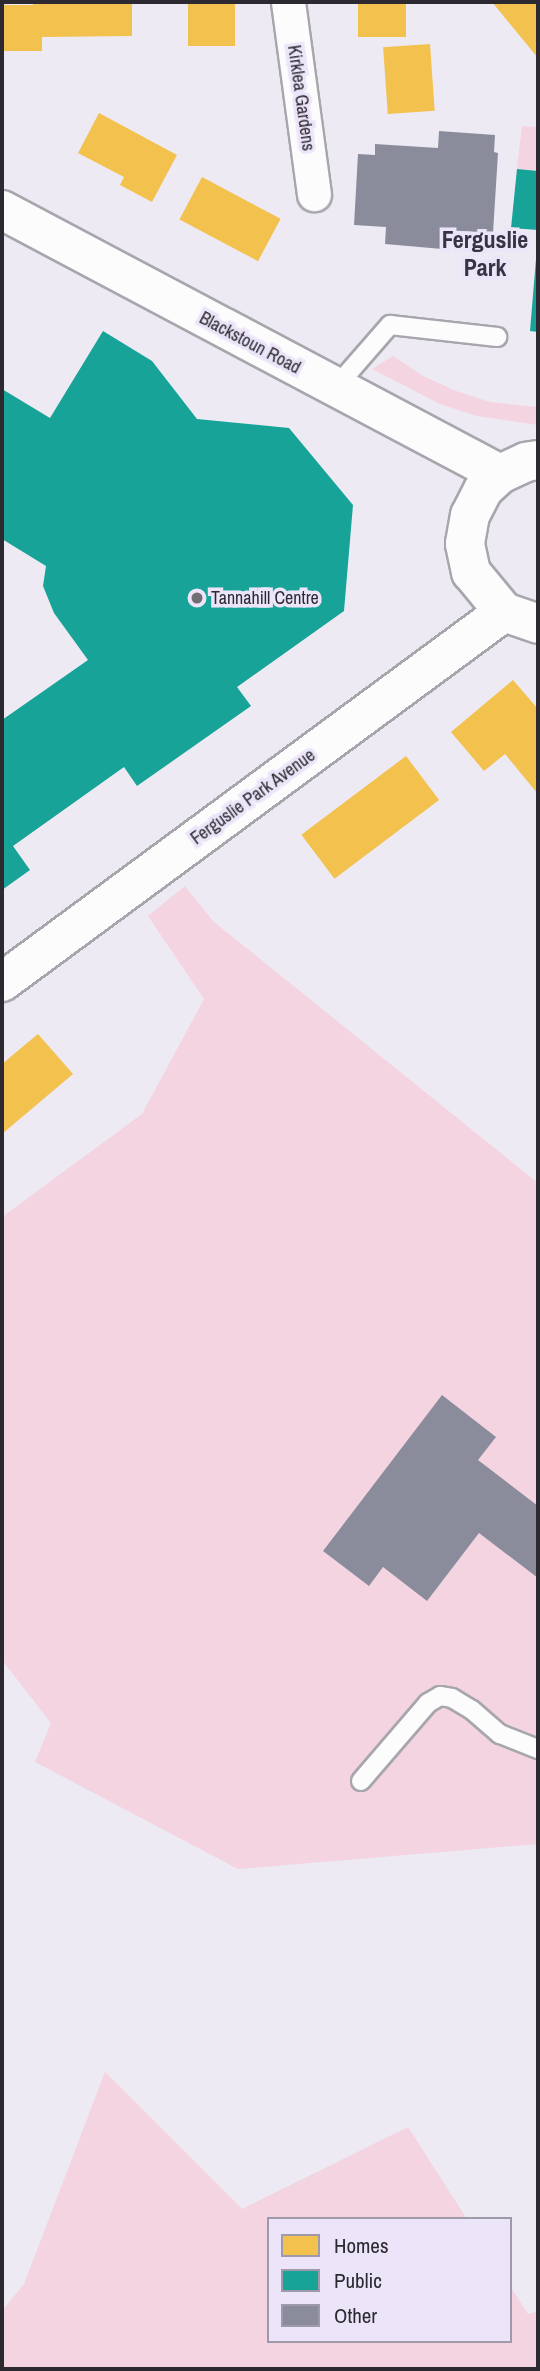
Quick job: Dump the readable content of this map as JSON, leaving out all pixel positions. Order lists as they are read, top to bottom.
{
  "streets": {
    "street": ["Kirklea Gardens", "Blackstoun Road", "Ferguslie Park Avenue"]
  },
  "districts": ["Ferguslie Park"],
  "places": ["Tannahill Centre"],
  "legend": ["Homes", "Public", "Other"]
}
